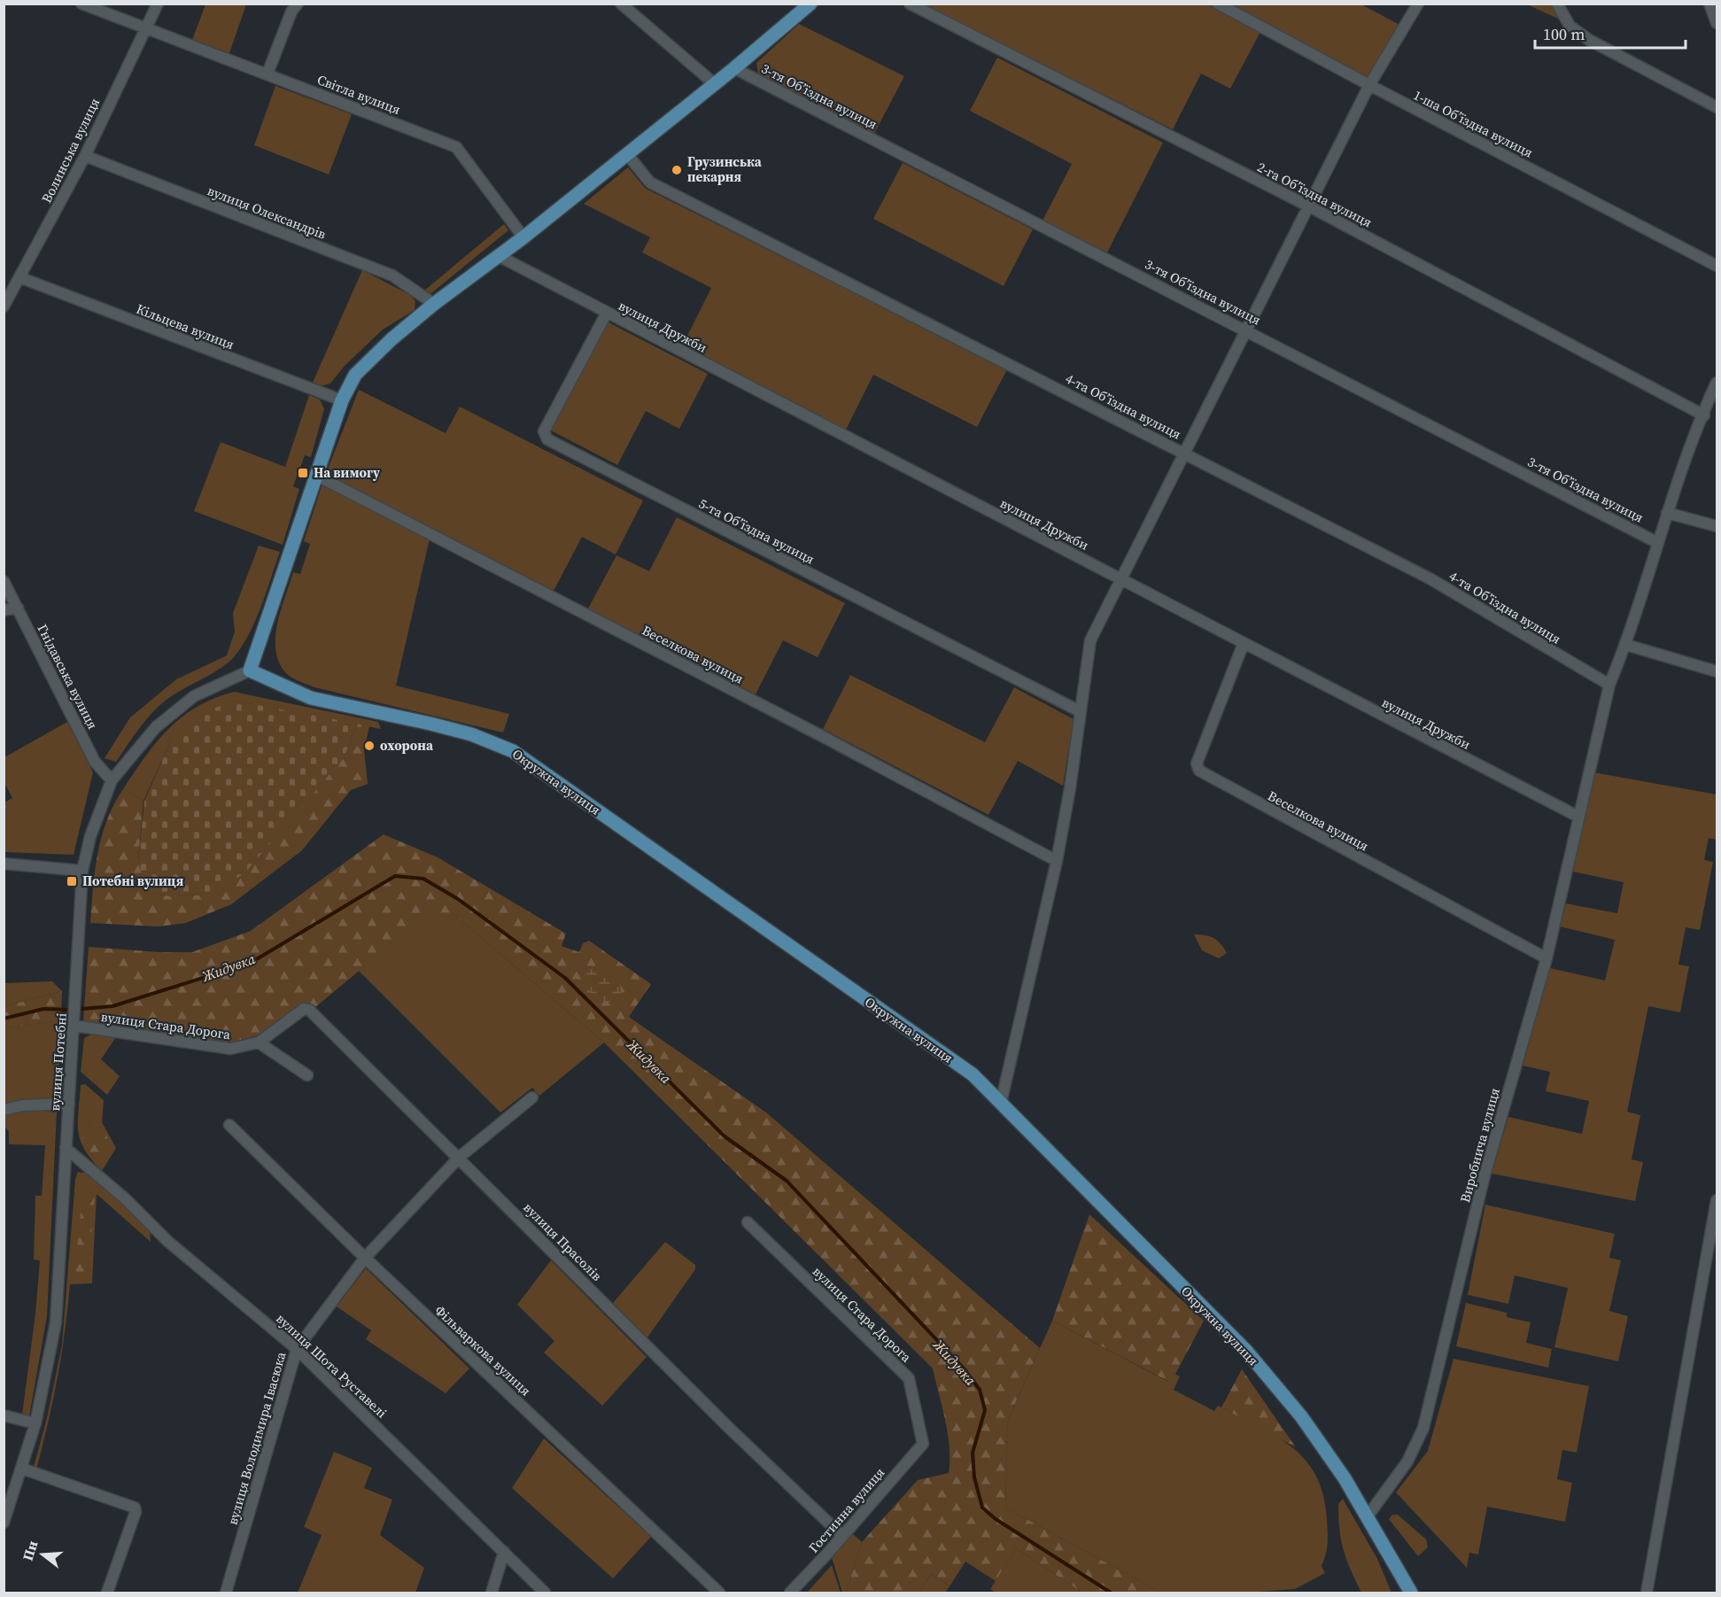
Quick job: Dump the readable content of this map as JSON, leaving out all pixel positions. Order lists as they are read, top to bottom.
{
  "streets": {
    "main road": ["Окружна вулиця"],
    "street": [
      "Світла вулиця",
      "3-тя Обʼїздна вулиця",
      "1-ша Обʼїздна вулиця",
      "Волинська вулиця",
      "2-га Обʼїздна вулиця",
      "вулиця Олександрів",
      "Кільцева вулиця",
      "вулиця Дружби",
      "4-та Обʼїздна вулиця",
      "5-та Обʼїздна вулиця",
      "Веселкова вулиця",
      "Гнідавська вулиця",
      "вулиця Стара Дорога",
      "вулиця Потебні",
      "Виробнича вулиця",
      "вулиця Прасолів",
      "Фільваркова вулиця",
      "вулиця Шота Руставелі",
      "вулиця Володимира Івасюка",
      "Гостинна вулиця"
    ]
  },
  "crossings": [
    ["Світла вулиця", "Волинська вулиця"],
    ["3-тя Обʼїздна вулиця", "Виробнича вулиця"],
    ["Волинська вулиця", "вулиця Олександрів"],
    ["Волинська вулиця", "Кільцева вулиця"],
    ["2-га Обʼїздна вулиця", "Виробнича вулиця"],
    ["вулиця Дружби", "5-та Обʼїздна вулиця"],
    ["вулиця Дружби", "Веселкова вулиця"],
    ["вулиця Дружби", "Виробнича вулиця"],
    ["4-та Обʼїздна вулиця", "Виробнича вулиця"],
    ["Веселкова вулиця", "Виробнича вулиця"],
    ["Гнідавська вулиця", "вулиця Потебні"],
    ["Окружна вулиця", "вулиця Потебні"],
    ["Окружна вулиця", "Виробнича вулиця"],
    ["вулиця Стара Дорога", "вулиця Потебні"],
    ["вулиця Стара Дорога", "вулиця Прасолів"],
    ["вулиця Стара Дорога", "Гостинна вулиця"],
    ["вулиця Потебні", "вулиця Шота Руставелі"],
    ["вулиця Прасолів", "вулиця Володимира Івасюка"],
    ["вулиця Прасолів", "Гостинна вулиця"],
    ["Фільваркова вулиця", "вулиця Володимира Івасюка"],
    ["вулиця Шота Руставелі", "вулиця Володимира Івасюка"]
  ],
  "water": ["Жидувка"],
  "places": {
    "other": ["Грузинська пекарня", "охорона"],
    "transit": ["На вимогу", "Потебні вулиця"]
  },
  "scale_bar": "100 m",
  "north": "left"
}
